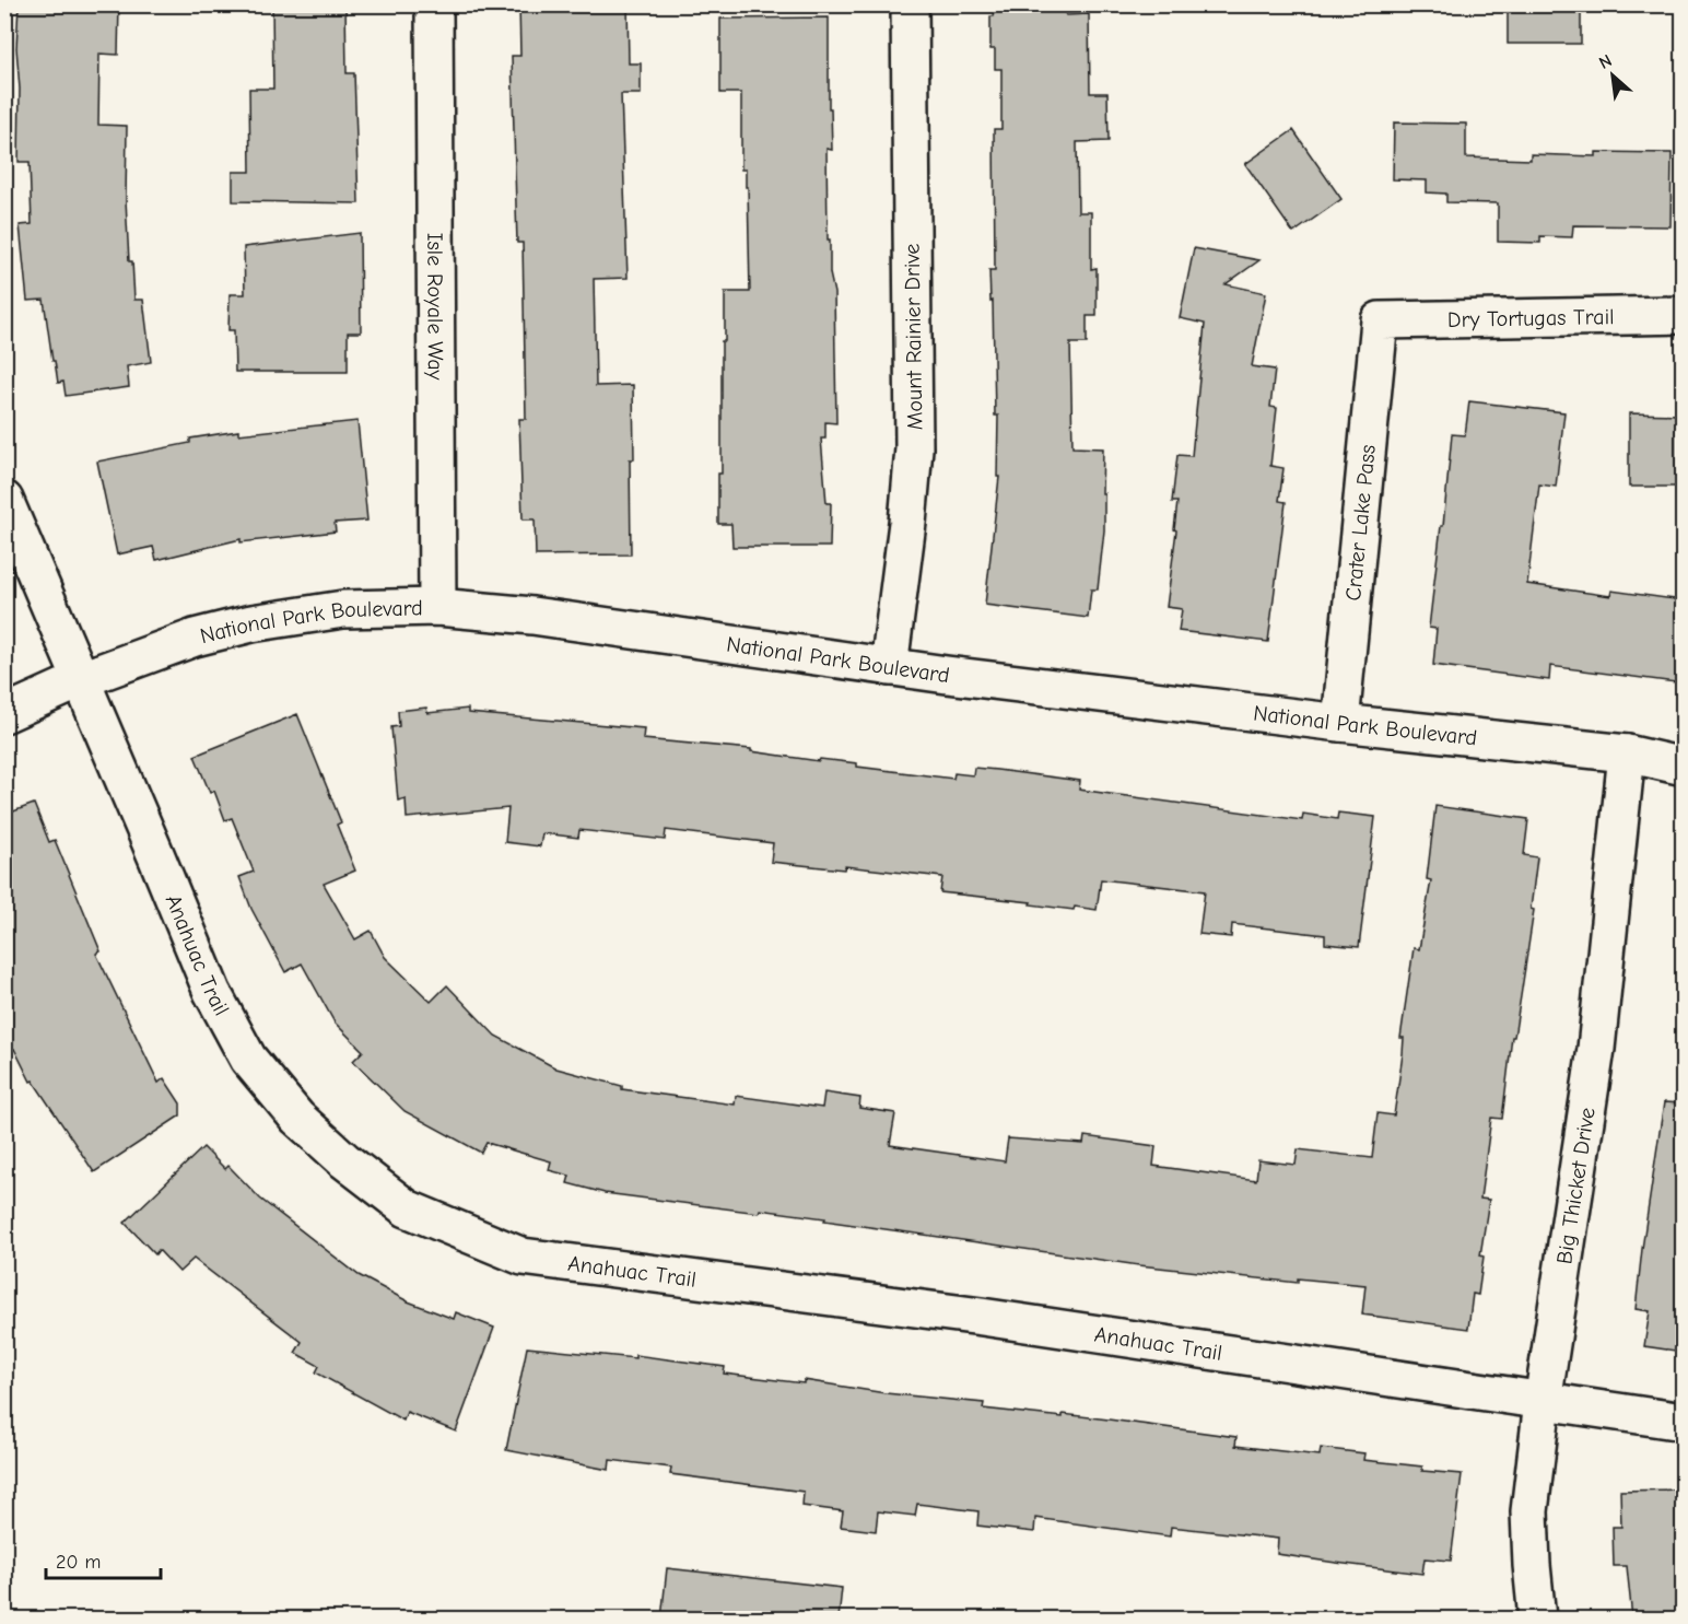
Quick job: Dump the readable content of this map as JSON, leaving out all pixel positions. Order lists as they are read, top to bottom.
{
  "streets": {
    "street": [
      "Isle Royale Way",
      "Dry Tortugas Trail",
      "Mount Rainier Drive",
      "Crater Lake Pass",
      "National Park Boulevard",
      "Anahuac Trail",
      "Big Thicket Drive"
    ]
  },
  "crossings": [
    ["Isle Royale Way", "National Park Boulevard"],
    ["Dry Tortugas Trail", "Crater Lake Pass"],
    ["Mount Rainier Drive", "National Park Boulevard"],
    ["Crater Lake Pass", "National Park Boulevard"],
    ["National Park Boulevard", "Anahuac Trail"],
    ["National Park Boulevard", "Big Thicket Drive"],
    ["Anahuac Trail", "Big Thicket Drive"]
  ],
  "scale_bar": "20 m",
  "north": "top left"
}
